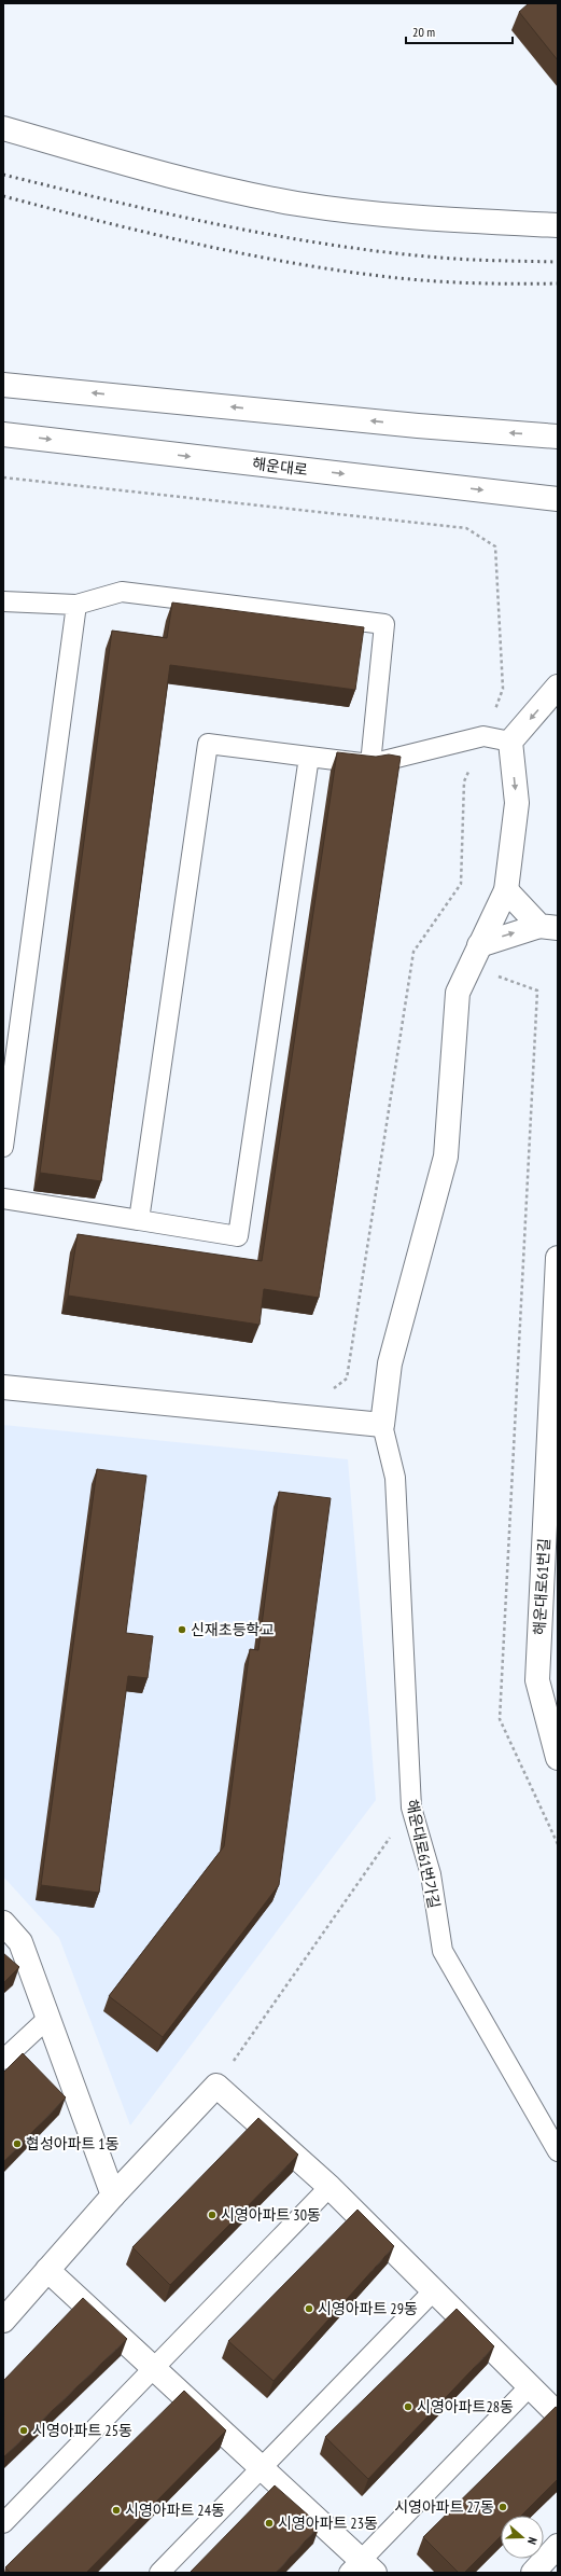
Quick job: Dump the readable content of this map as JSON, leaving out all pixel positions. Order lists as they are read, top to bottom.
{
  "streets": {
    "street": ["해운대로", "해운대로61번길"],
    "lane": ["해운대로61번가길"]
  },
  "places": [
    "신재초등학교",
    "협성아파트 1동",
    "시영아파트 30동",
    "시영아파트 29동",
    "시영아파트28동",
    "시영아파트 25동",
    "시영아파트 27동",
    "시영아파트 24동",
    "시영아파트 23동"
  ],
  "scale_bar": "20 m",
  "north": "right"
}
